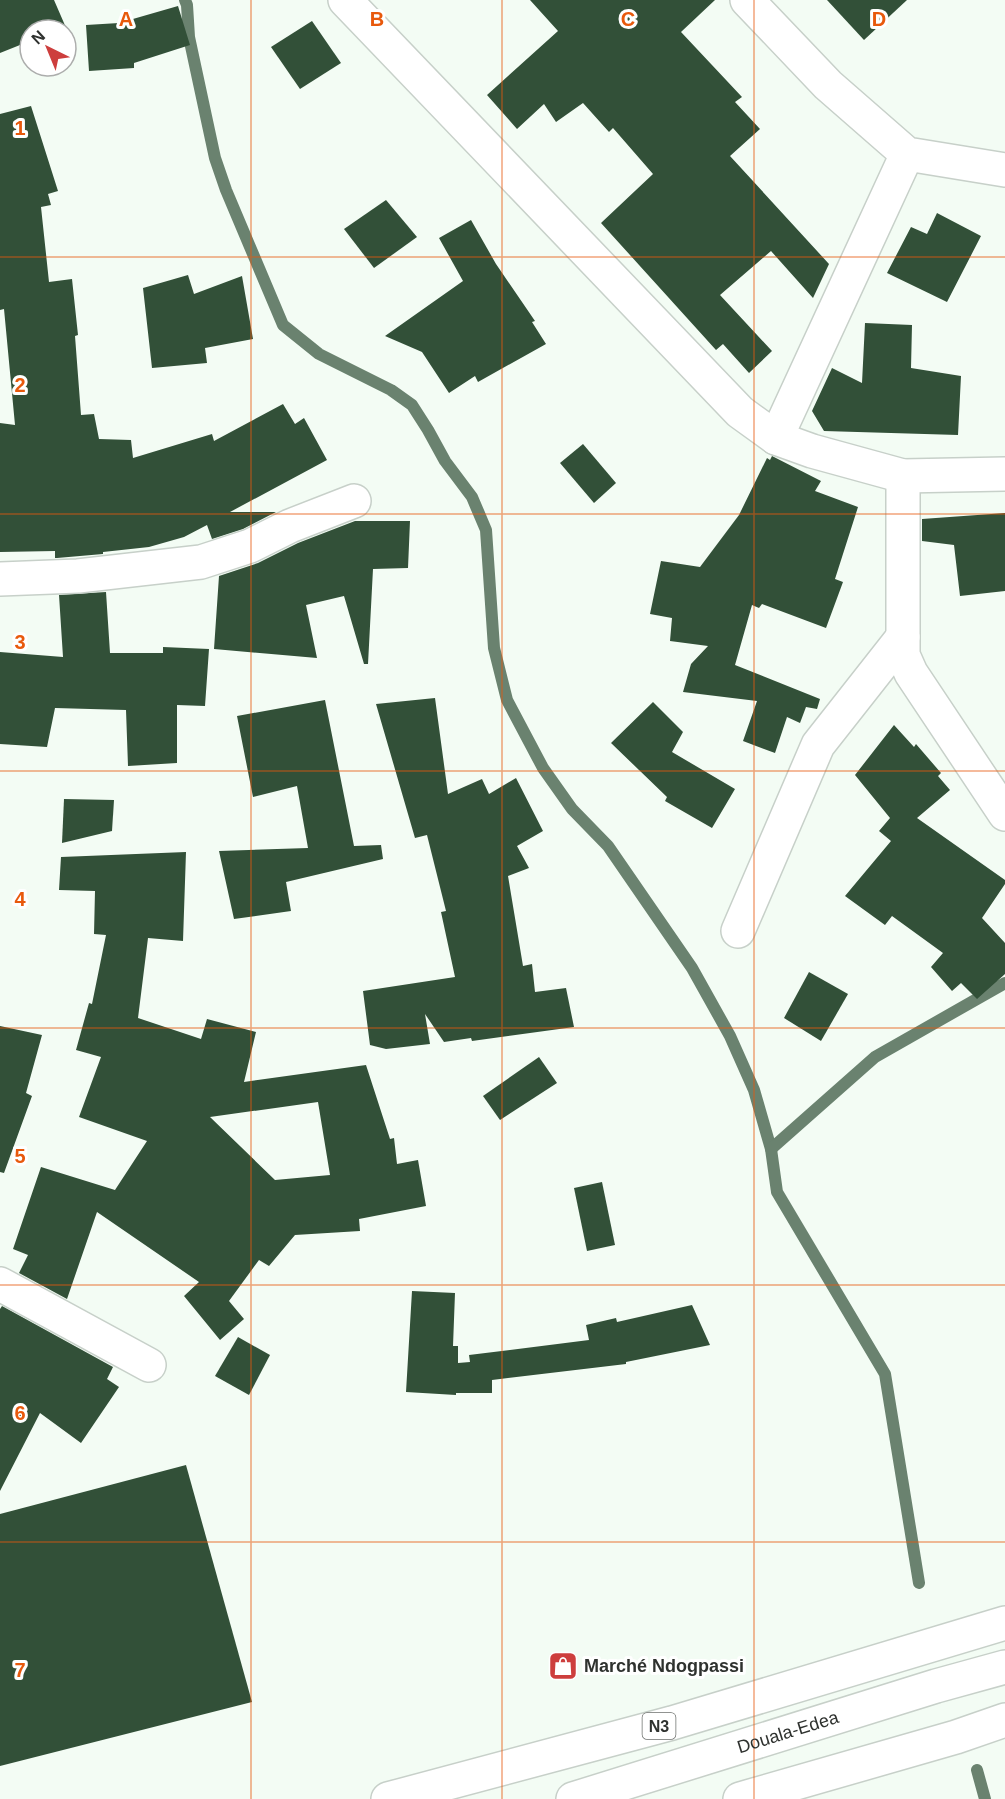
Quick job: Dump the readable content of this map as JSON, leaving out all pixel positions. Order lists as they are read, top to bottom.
{
  "streets": {
    "main road": ["N3", "Douala-Edea"]
  },
  "places": {
    "shop": ["Marché Ndogpassi"]
  },
  "north": "top left",
  "grid": {
    "columns": [
      "A",
      "B",
      "C",
      "D"
    ],
    "rows": [
      "1",
      "2",
      "3",
      "4",
      "5",
      "6",
      "7"
    ]
  }
}
